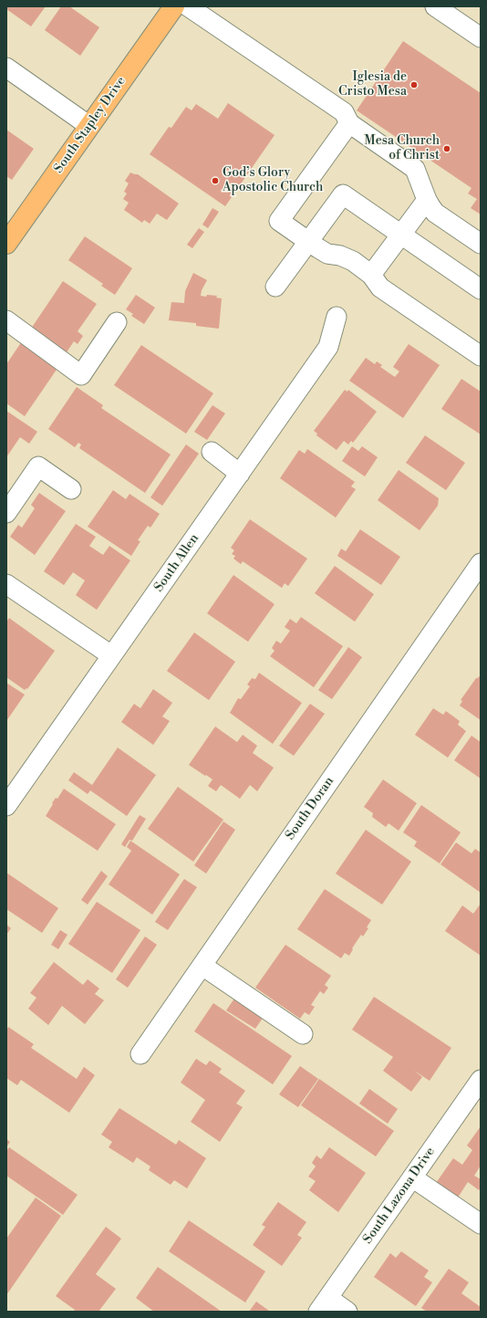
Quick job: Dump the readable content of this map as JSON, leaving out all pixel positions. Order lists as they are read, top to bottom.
{
  "streets": {
    "main road": ["South Stapley Drive"],
    "street": ["South Allen", "South Doran", "South Lazona Drive"]
  },
  "places": ["Iglesia de Cristo Mesa", "Mesa Church of Christ", "God’s Glory Apostolic Church"]
}
